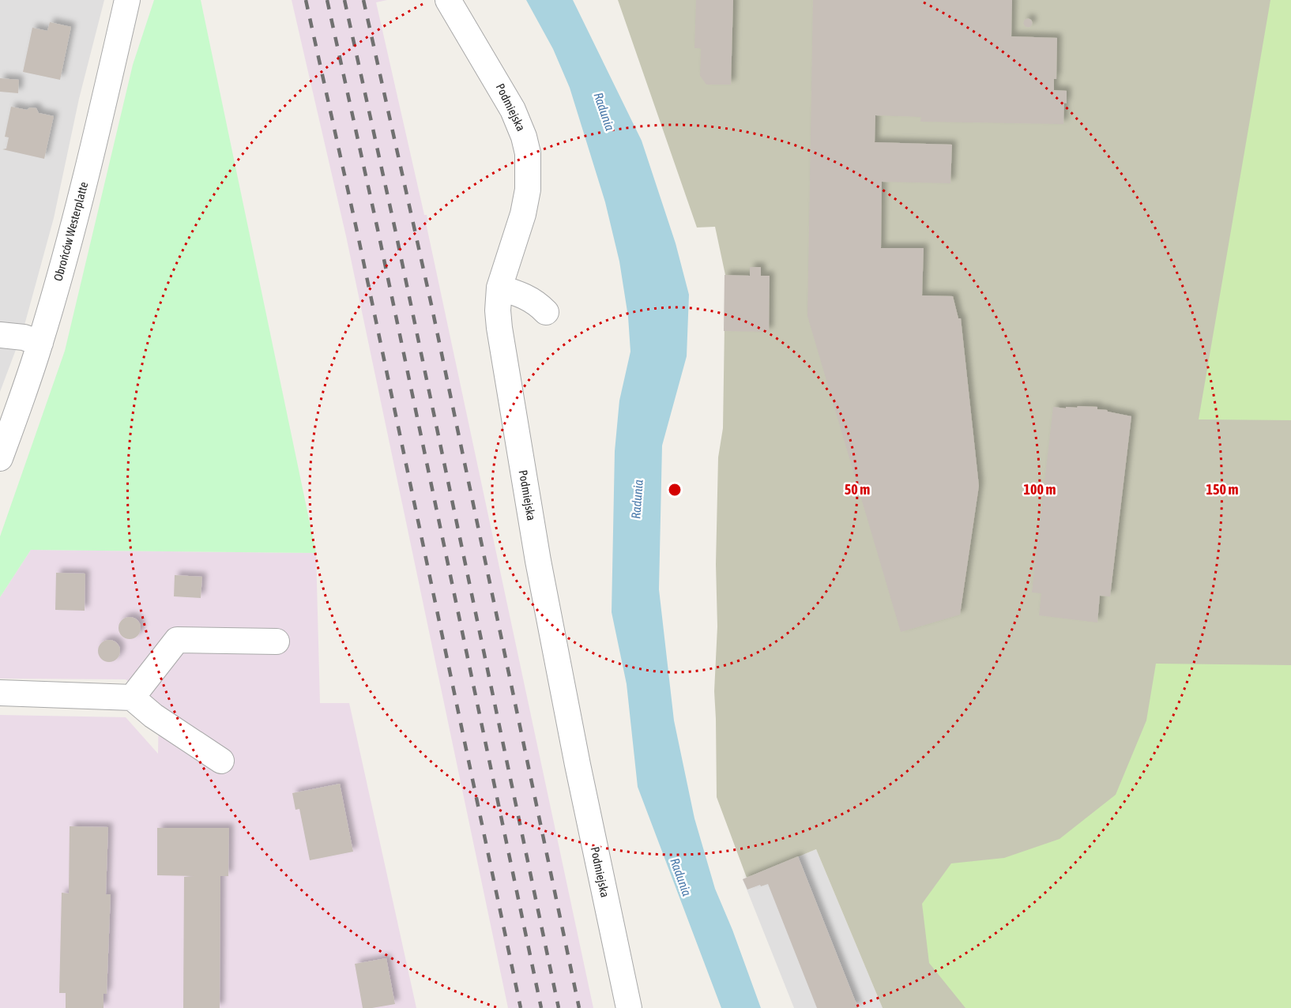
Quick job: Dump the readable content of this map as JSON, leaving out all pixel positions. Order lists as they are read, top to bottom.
{
  "streets": {
    "street": ["Podmiejska", "Obrońców Westerplatte"]
  },
  "water": ["Radunia"],
  "rings": ["50 m", "100 m", "150 m"]
}
